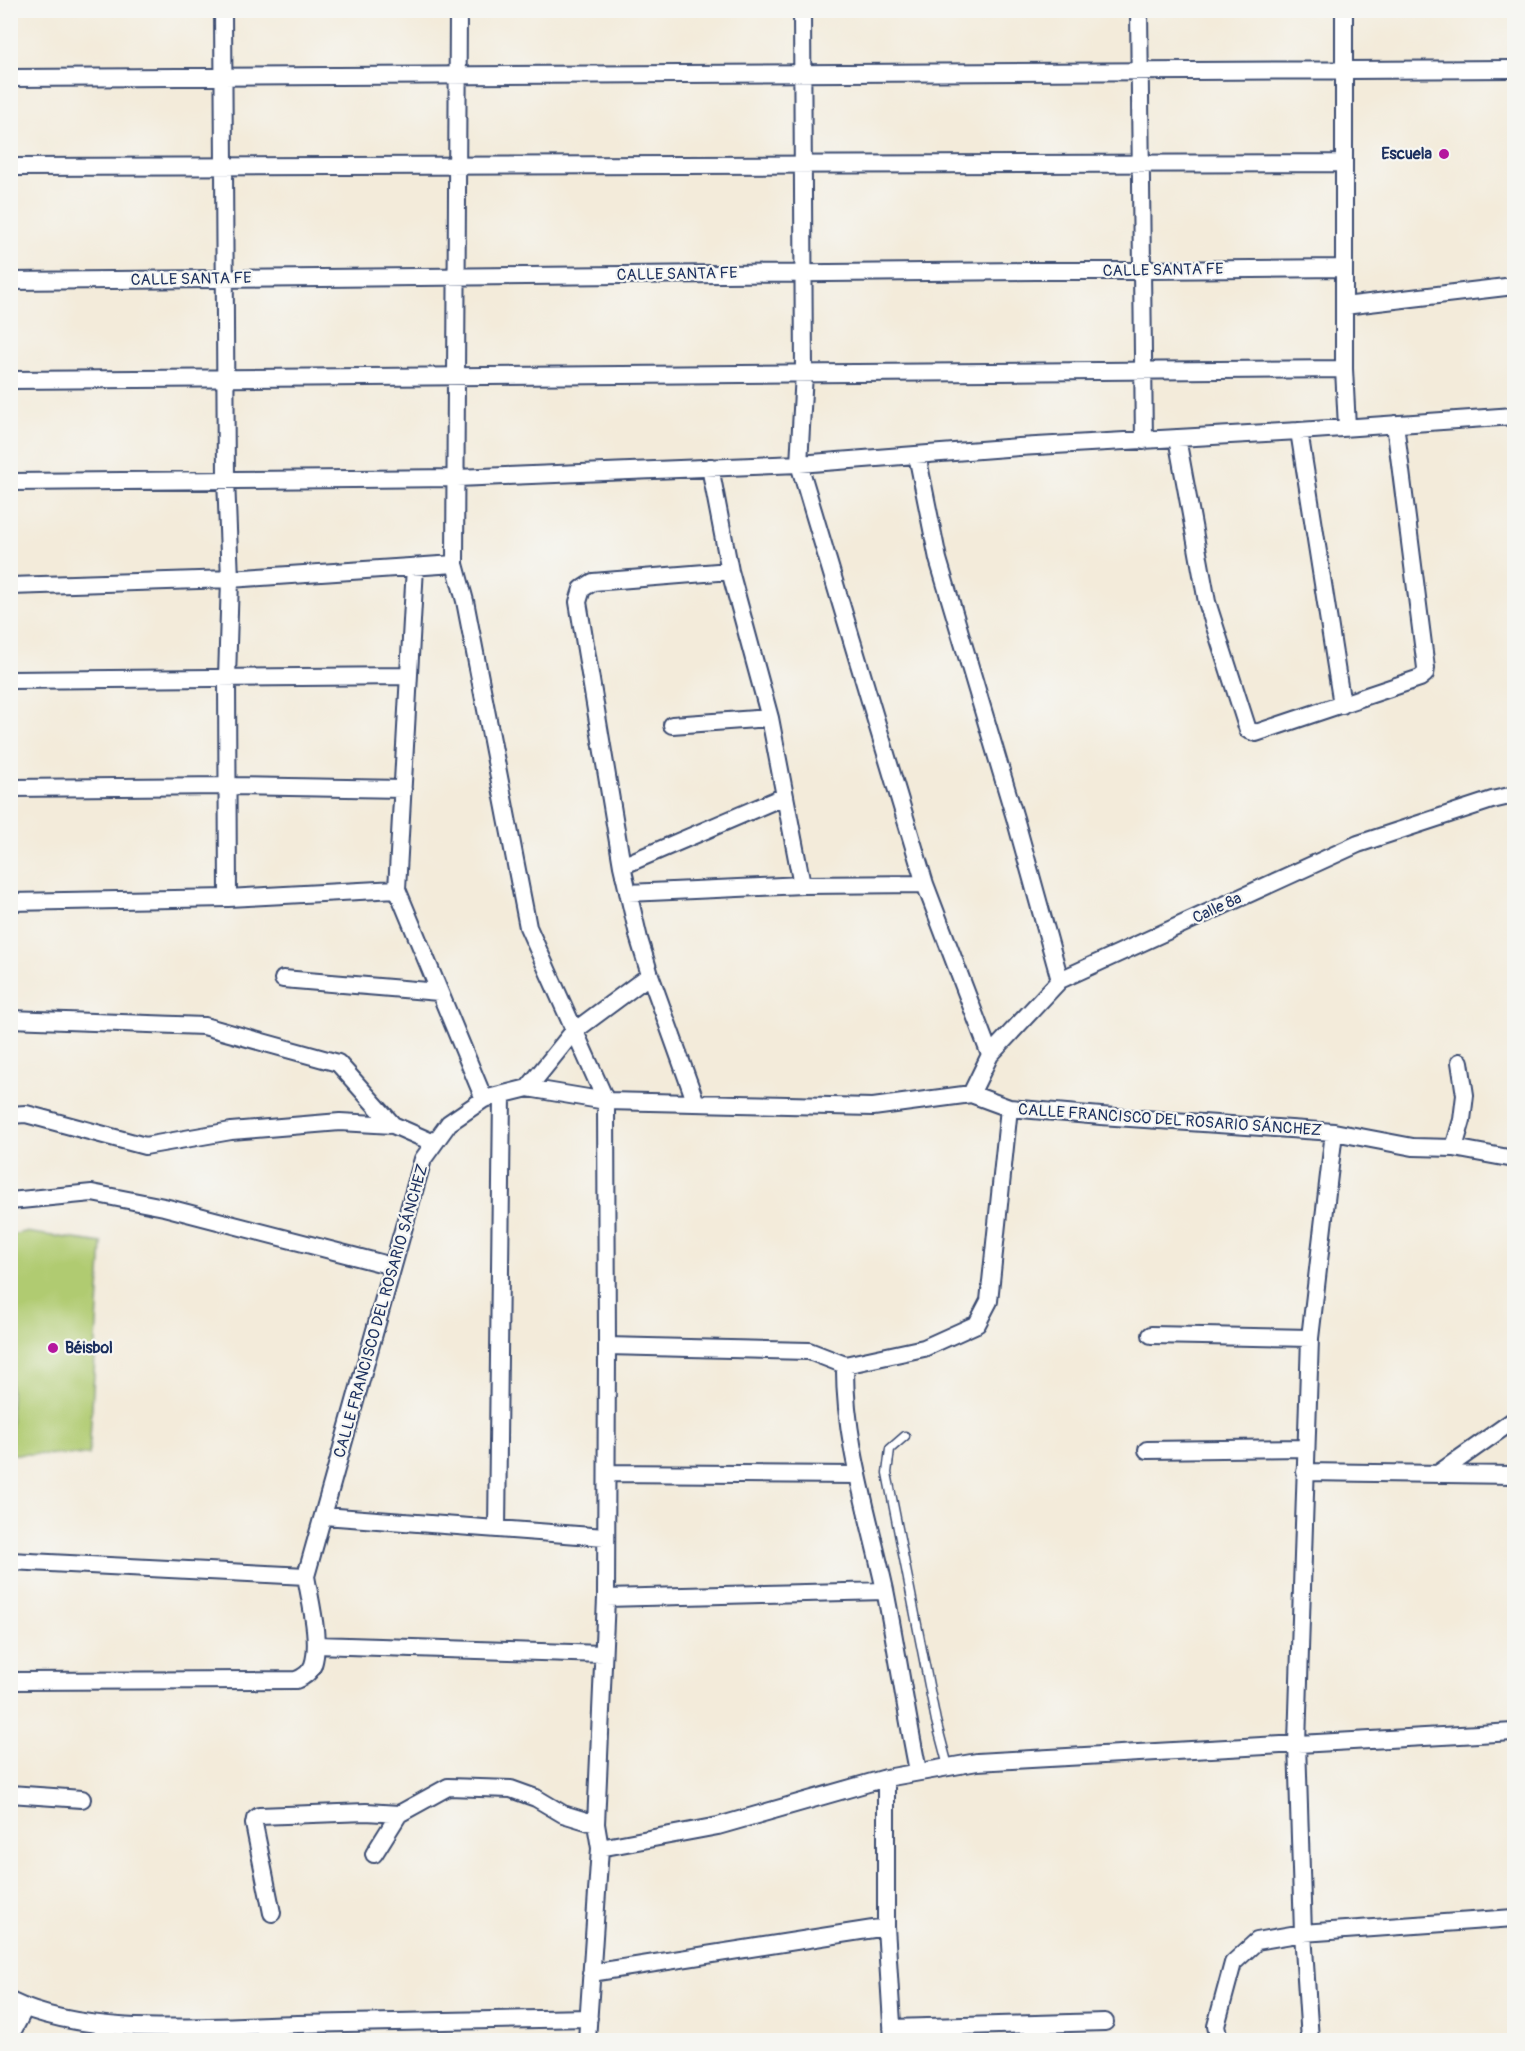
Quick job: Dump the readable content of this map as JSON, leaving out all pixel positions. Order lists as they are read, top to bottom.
{
  "streets": {
    "street": ["CALLE SANTA FE", "Calle 8ª", "CALLE FRANCISCO DEL ROSARIO SÁNCHEZ"]
  },
  "crossings": [
    ["Calle 8ª", "CALLE FRANCISCO DEL ROSARIO SÁNCHEZ"]
  ],
  "places": ["Escuela", "Béisbol"]
}
